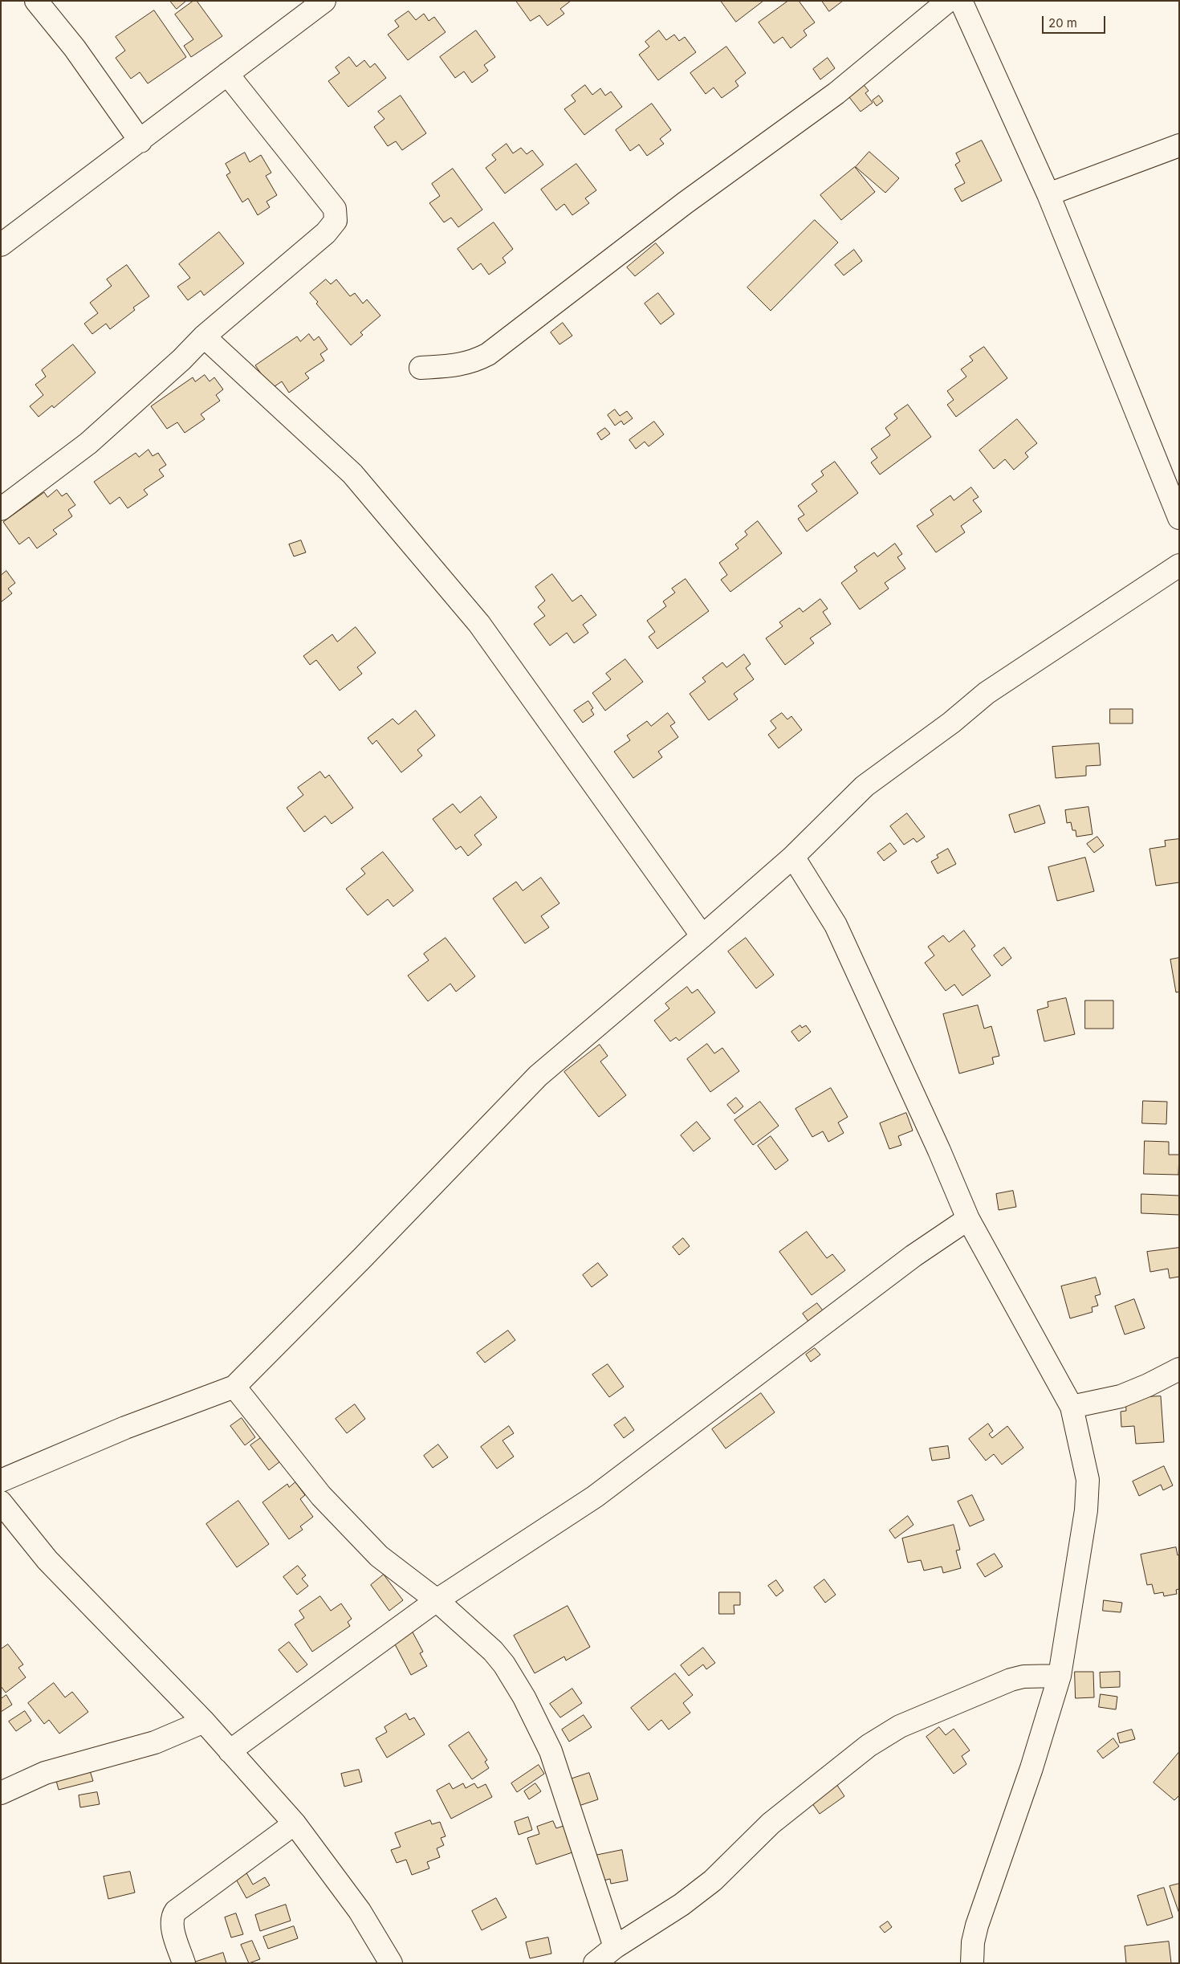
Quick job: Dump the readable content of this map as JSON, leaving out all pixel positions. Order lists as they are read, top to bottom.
{
  "scale_bar": "20 m"
}
